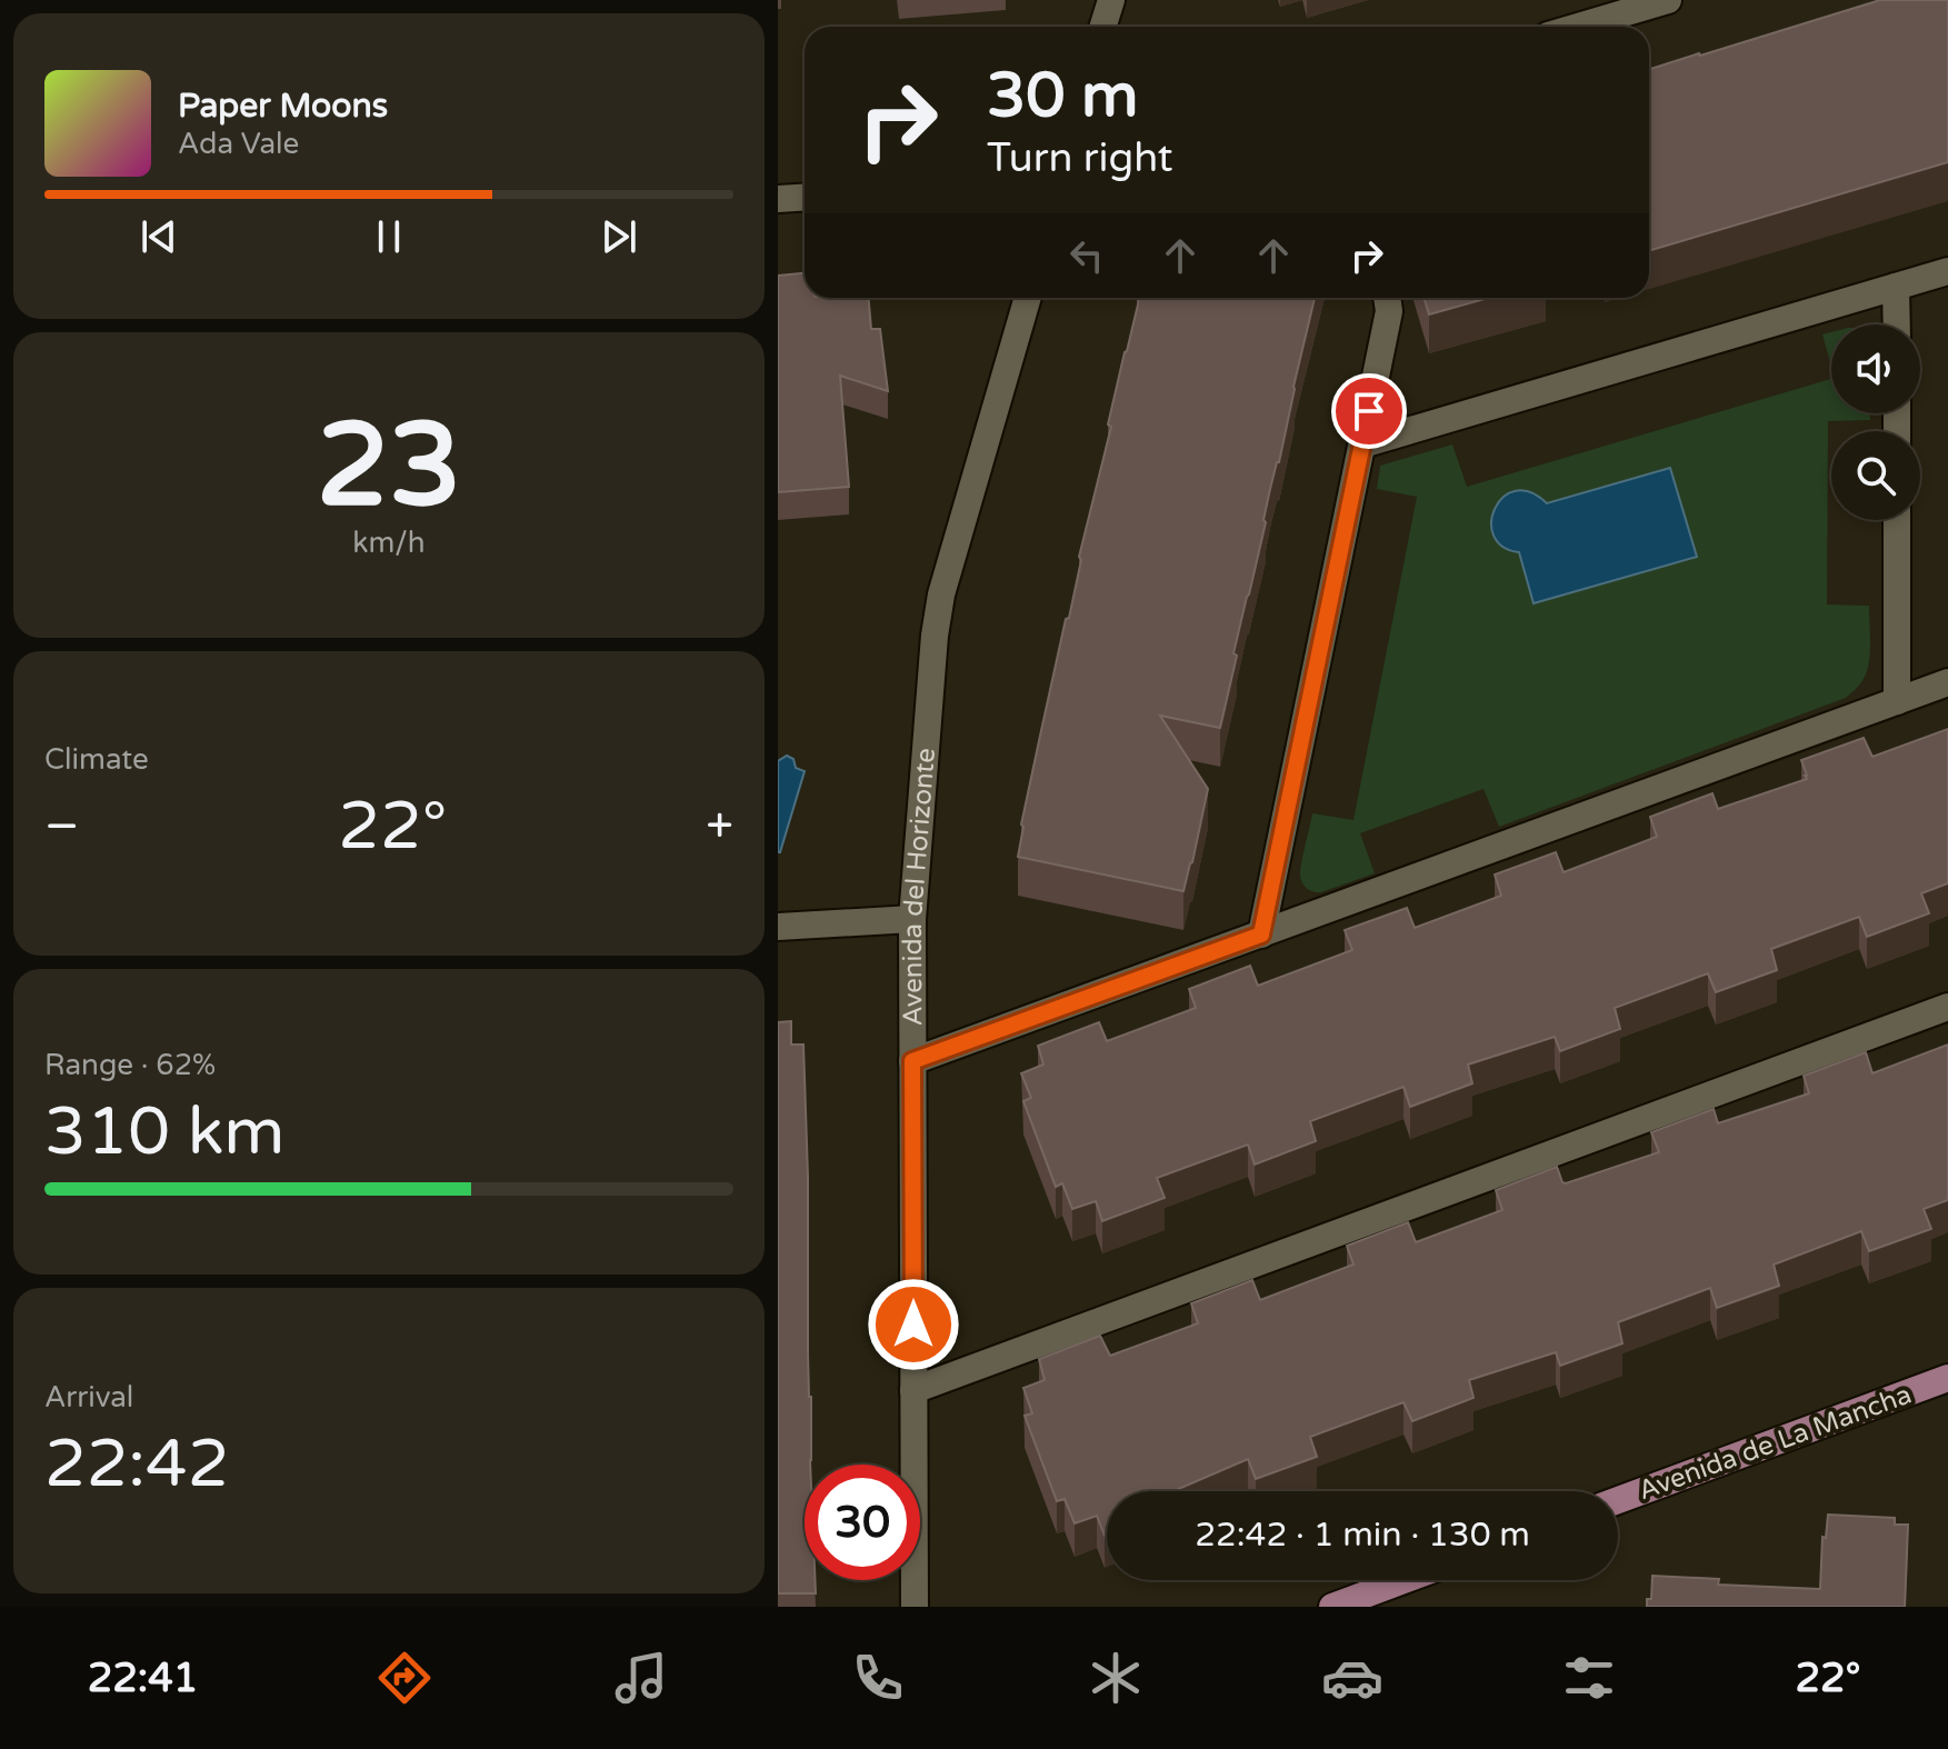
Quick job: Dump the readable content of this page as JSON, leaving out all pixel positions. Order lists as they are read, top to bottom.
{
  "streets": {
    "main road": ["Avenida de La Mancha"],
    "street": ["Avenida del Horizonte"]
  },
  "page": {
    "turn": ["30 m", "Turn right"],
    "song": ["Paper Moons", "Ada Vale"],
    "tile": [
      ["23", "km/h"],
      "Climate",
      ["Range · 62%", "310 km"],
      ["Arrival", "22:42"]
    ],
    "heat": ["−", "22°", "+"],
    "limit": "30",
    "trip": "22:42 · 1 min · 130 m",
    "tabs": ["22:41", "22°"]
  }
}
